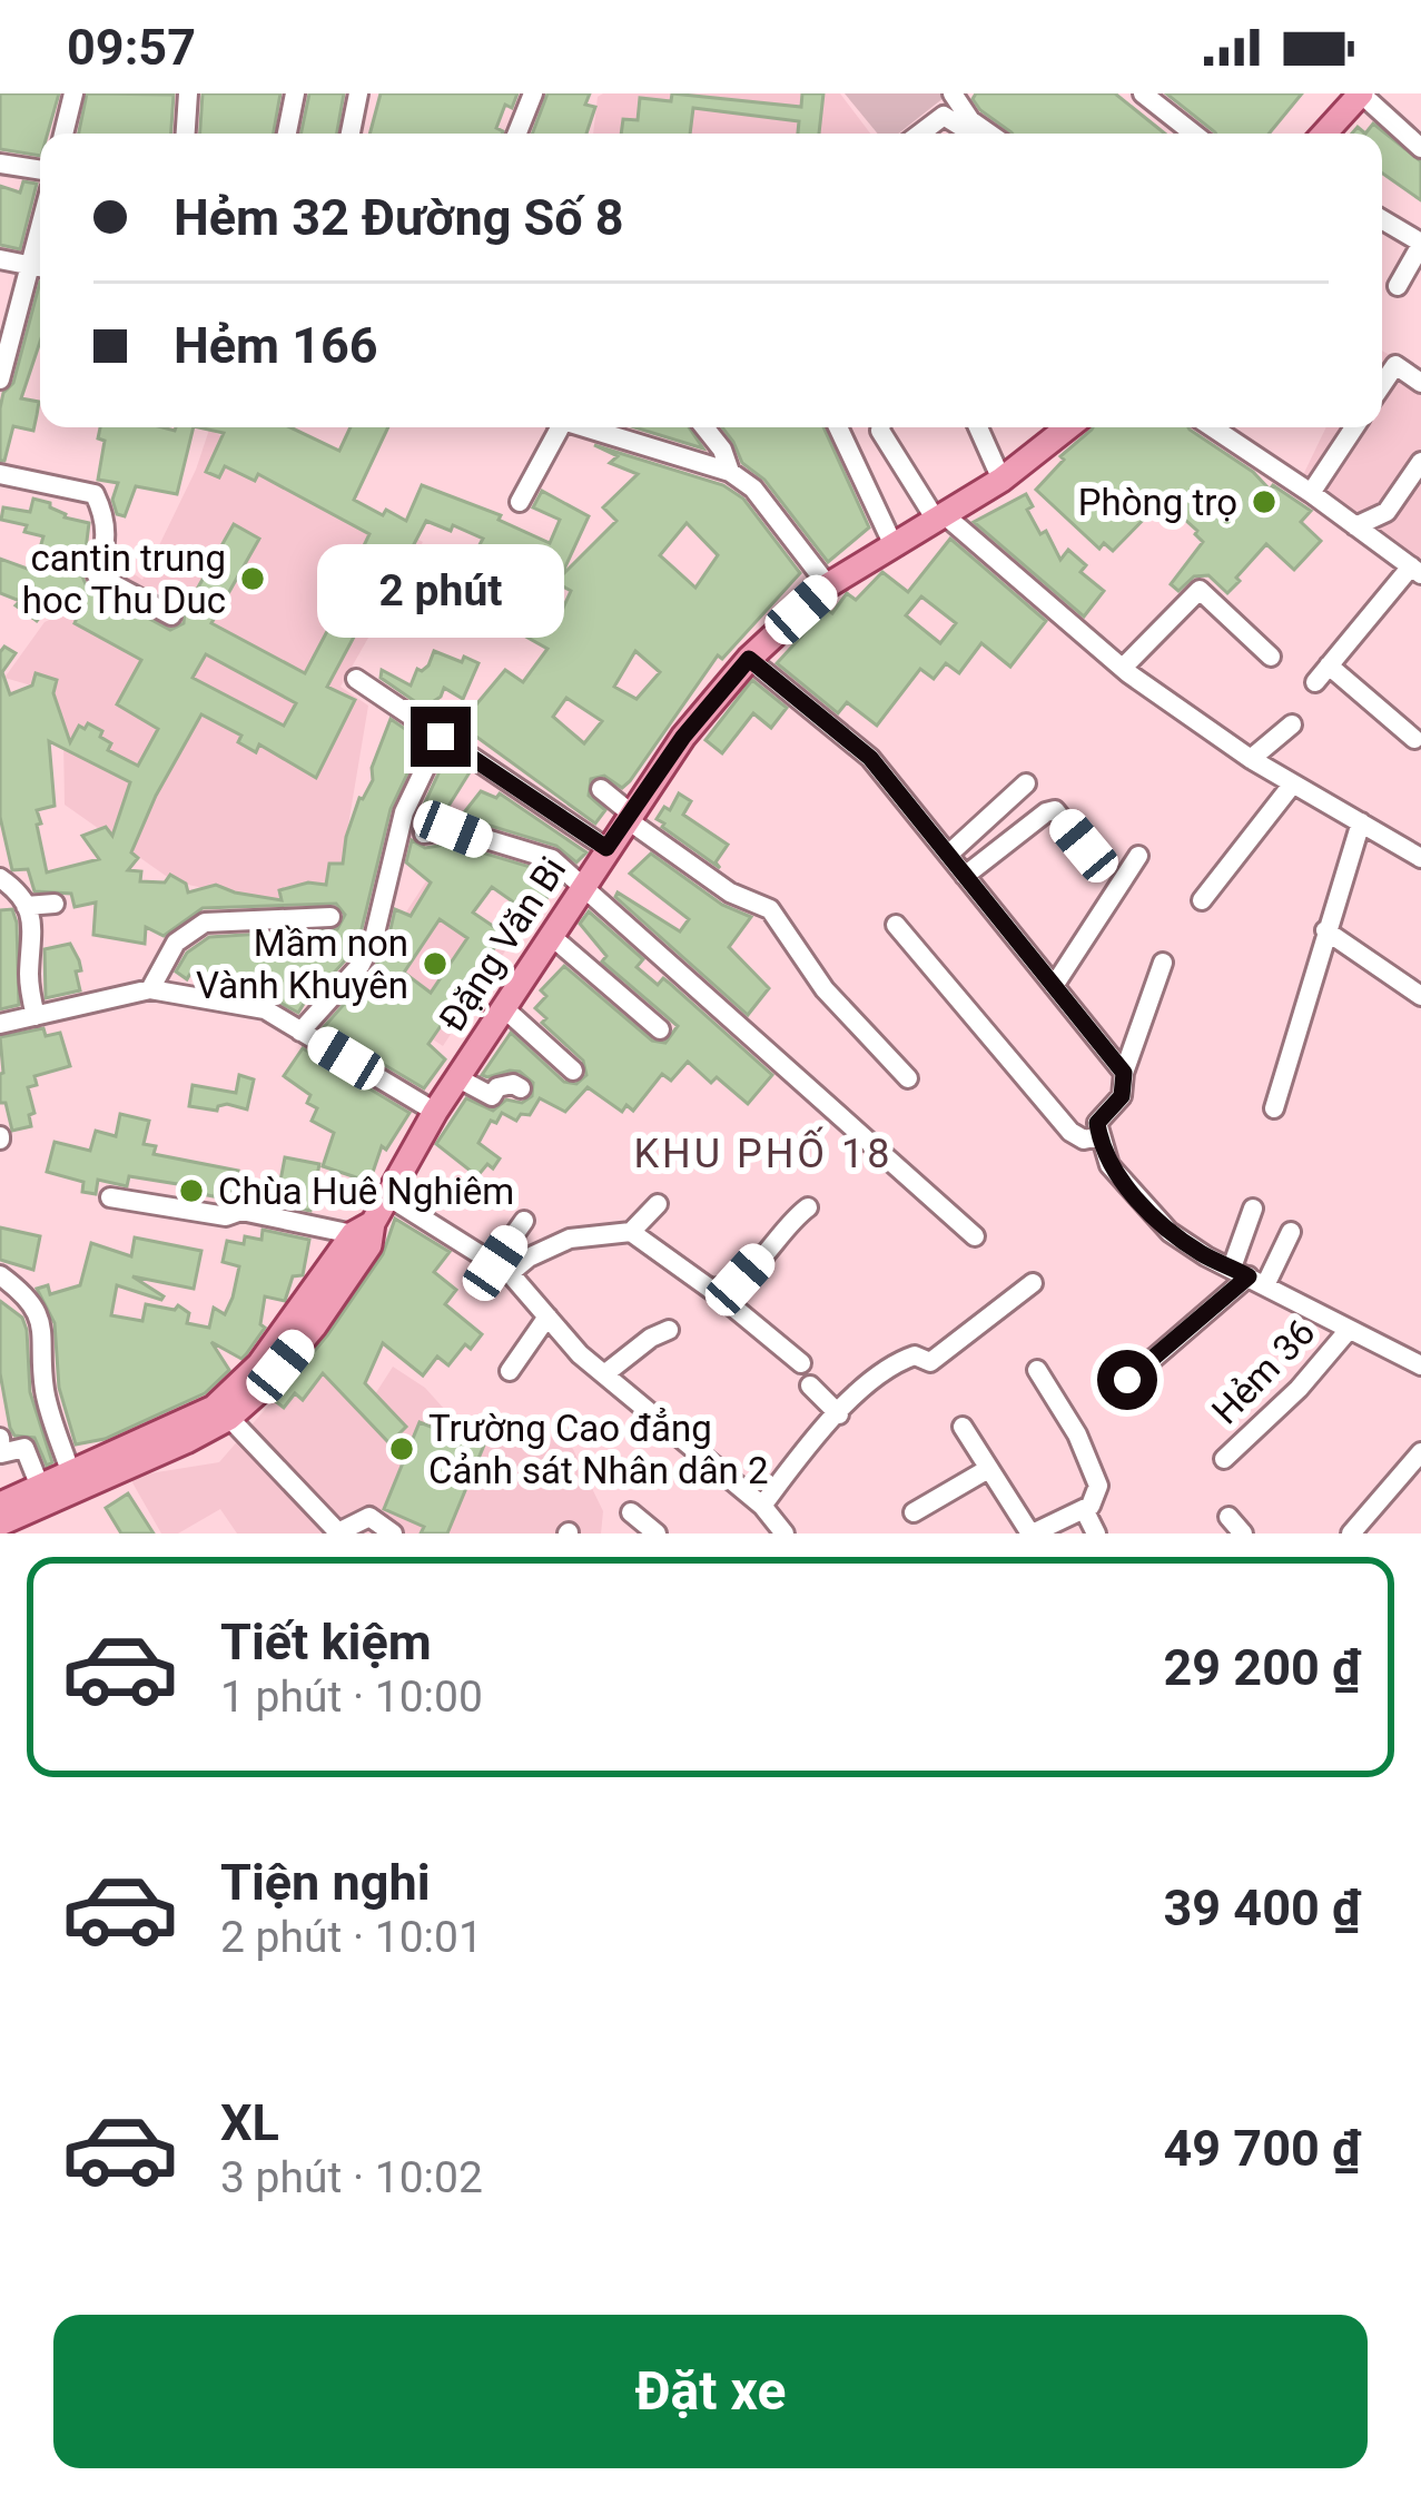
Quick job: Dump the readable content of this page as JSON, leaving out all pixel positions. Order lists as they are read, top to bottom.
{
  "streets": {
    "main road": ["Đặng Văn Bi"],
    "street": ["Hẻm 36"]
  },
  "districts": ["KHU PHỐ 18"],
  "places": [
    "Phòng trọ",
    "cantin trung hoc Thu Duc",
    "Mầm non Vành Khuyên",
    "Chùa Huê Nghiêm",
    "Trường Cao đẳng Cảnh sát Nhân dân 2"
  ],
  "page": {
    "status": "09:57",
    "banner": ["Hẻm 32 Đường Số 8", "Hẻm 166"],
    "bubble": "2 phút",
    "list": [
      {
        "name": "Tiết kiệm",
        "note": "1 phút · 10:00",
        "value": "29 200 ₫"
      },
      {
        "name": "Tiện nghi",
        "note": "2 phút · 10:01",
        "value": "39 400 ₫"
      },
      {
        "name": "XL",
        "note": "3 phút · 10:02",
        "value": "49 700 ₫"
      }
    ],
    "buttons": "Đặt xe"
  }
}
